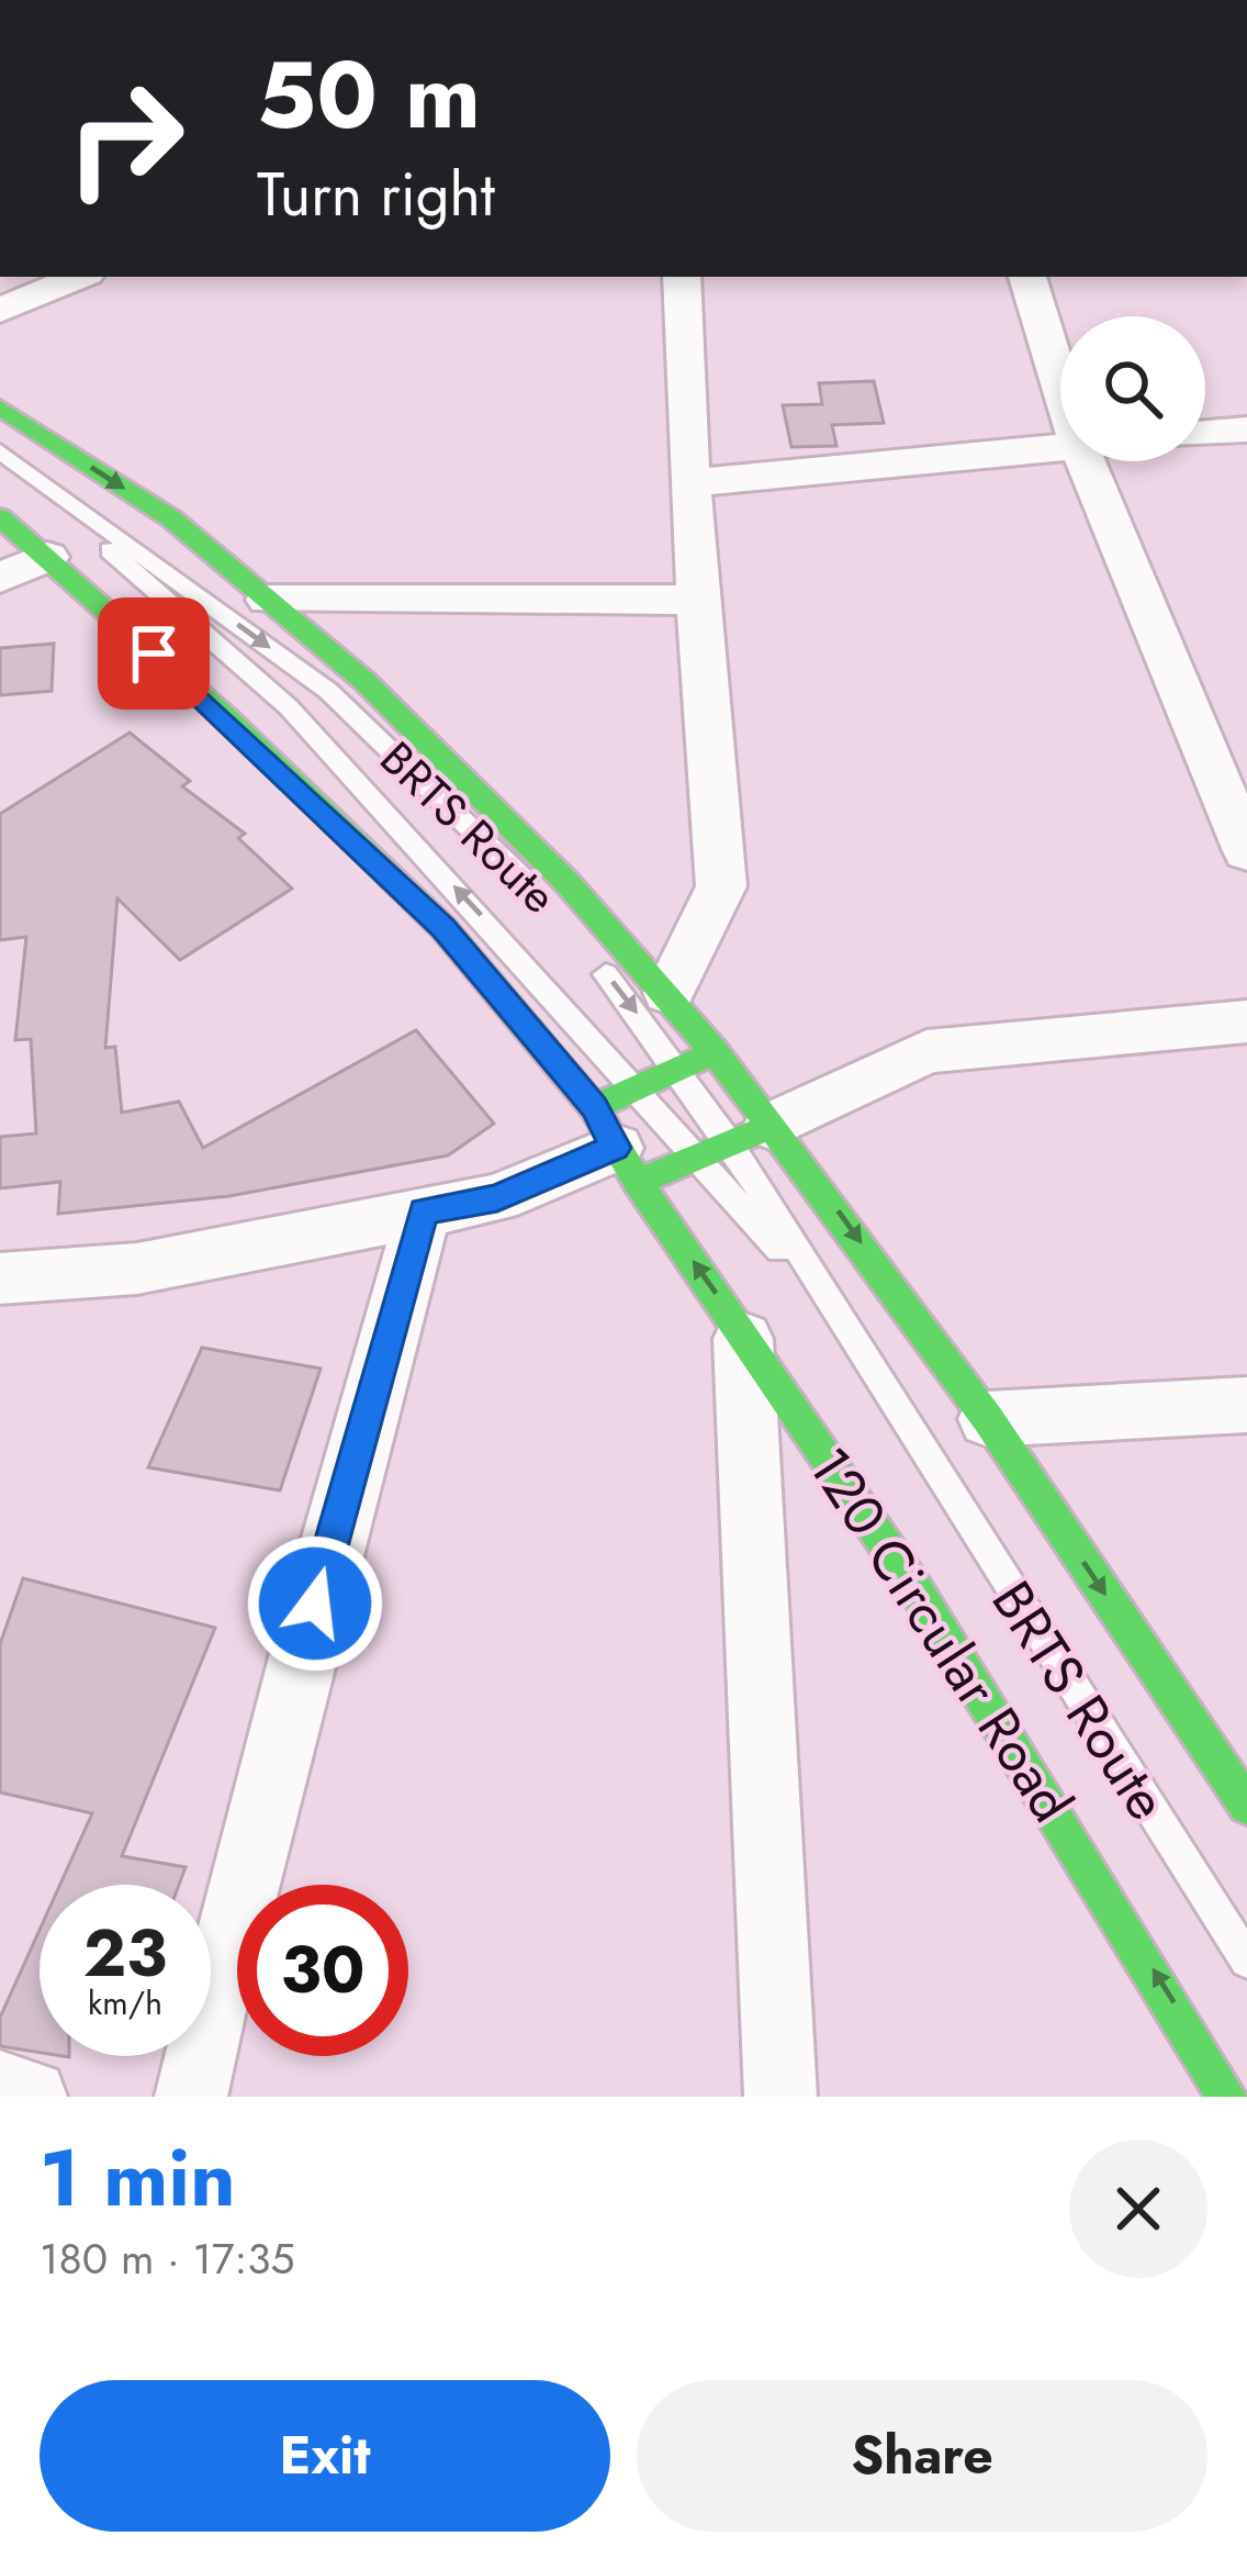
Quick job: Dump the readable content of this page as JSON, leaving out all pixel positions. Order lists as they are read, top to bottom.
{
  "streets": {
    "main road": ["120 Circular Road"],
    "lane": ["BRTS Route"]
  },
  "page": {
    "turn": ["50 m", "Turn right"],
    "speed": "23 km/h",
    "limit": "30",
    "heading": ["1 min", "180 m · 17:35"],
    "buttons": ["Exit", "Share"]
  }
}
